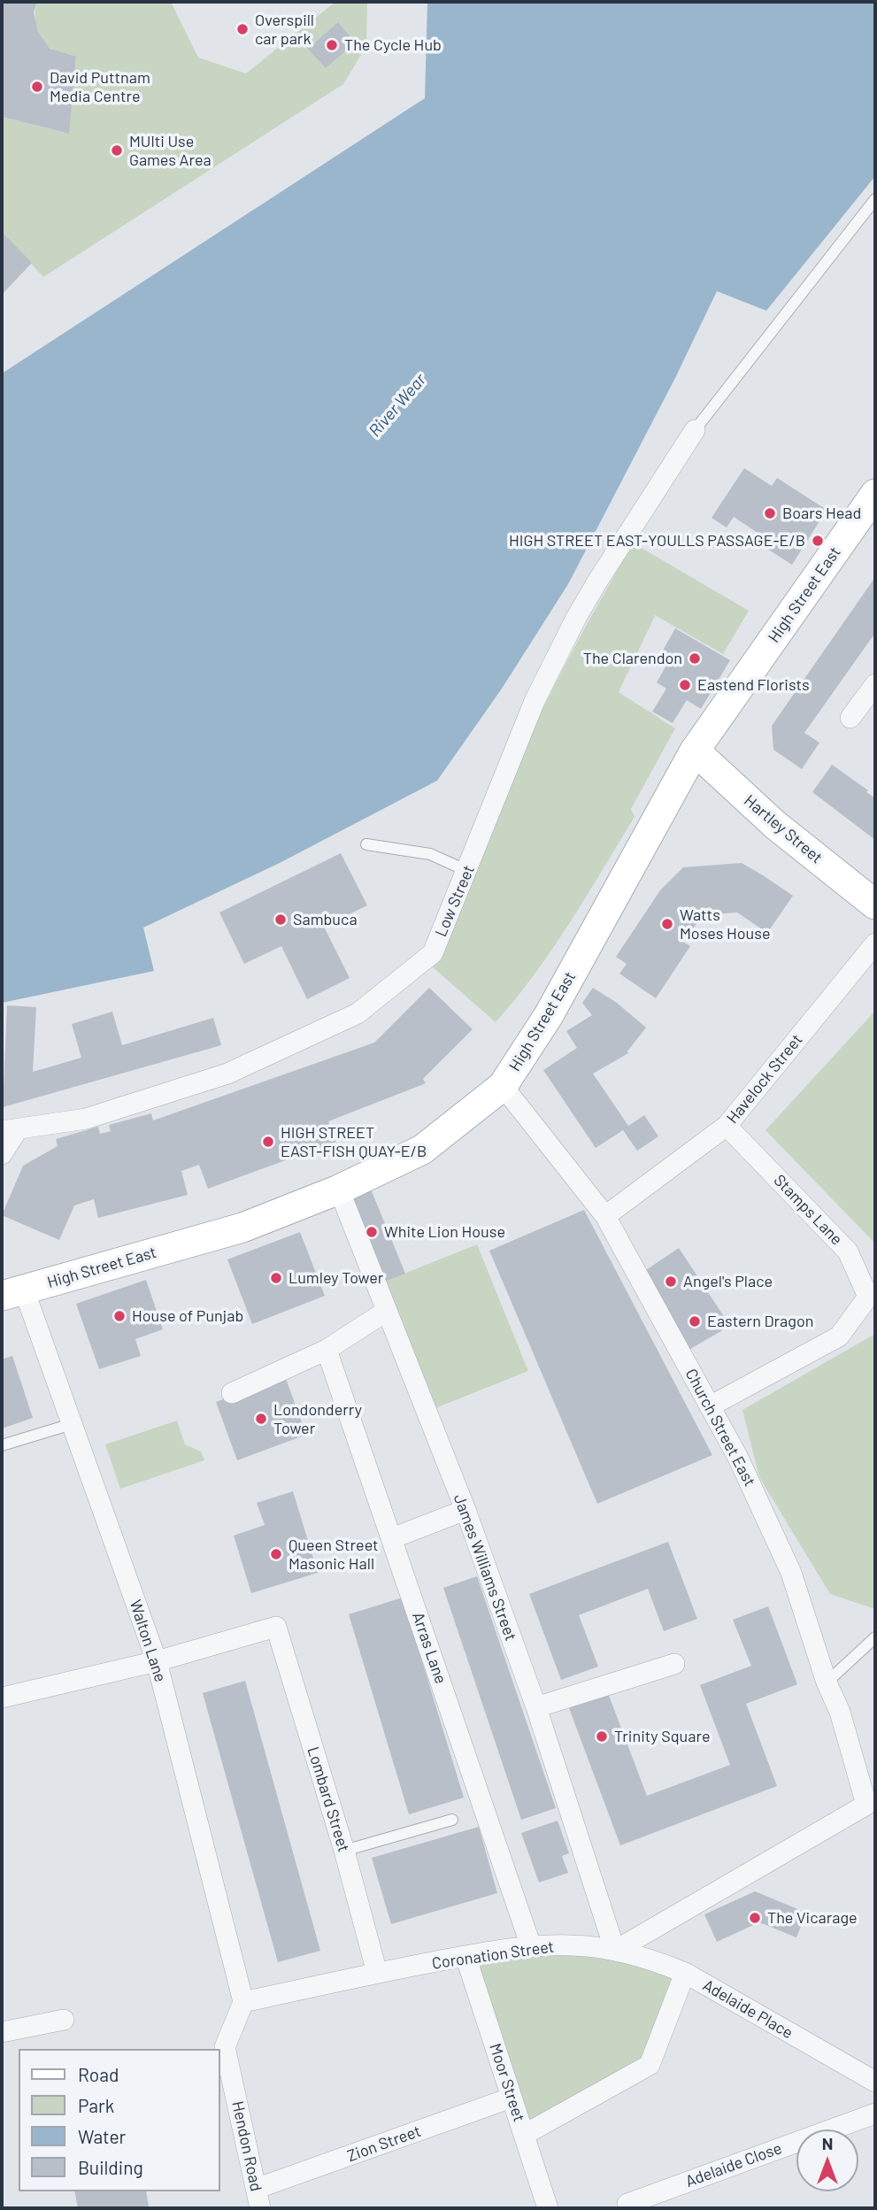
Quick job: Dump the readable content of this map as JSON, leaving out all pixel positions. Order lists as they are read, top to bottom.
{
  "streets": {
    "main road": ["High Street East", "Hartley Street"],
    "street": [
      "Low Street",
      "Havelock Street",
      "Stamps Lane",
      "Church Street East",
      "James Williams Street",
      "Walton Lane",
      "Arras Lane",
      "Lombard Street",
      "Coronation Street",
      "Adelaide Place",
      "Moor Street",
      "Zion Street",
      "Hendon Road",
      "Adelaide Close"
    ]
  },
  "crossings": [
    ["High Street East", "Hartley Street"],
    ["High Street East", "Church Street East"],
    ["High Street East", "James Williams Street"],
    ["High Street East", "Walton Lane"],
    ["Havelock Street", "Stamps Lane"],
    ["Havelock Street", "Church Street East"],
    ["Stamps Lane", "Church Street East"],
    ["Church Street East", "James Williams Street"],
    ["Church Street East", "Coronation Street"],
    ["Church Street East", "Adelaide Place"],
    ["James Williams Street", "Coronation Street"],
    ["James Williams Street", "Adelaide Place"],
    ["Walton Lane", "Lombard Street"],
    ["Walton Lane", "Coronation Street"],
    ["Walton Lane", "Hendon Road"],
    ["Arras Lane", "Coronation Street"],
    ["Lombard Street", "Coronation Street"],
    ["Coronation Street", "Adelaide Place"],
    ["Coronation Street", "Moor Street"],
    ["Coronation Street", "Hendon Road"],
    ["Moor Street", "Zion Street"],
    ["Zion Street", "Hendon Road"]
  ],
  "water": ["River Wear"],
  "places": [
    "Overspill car park",
    "The Cycle Hub",
    "David Puttnam Media Centre",
    "MUlti Use Games Area",
    "Boars Head",
    "HIGH STREET EAST-YOULLS PASSAGE-E/B",
    "The Clarendon",
    "Eastend Florists",
    "Sambuca",
    "Watts Moses House",
    "HIGH STREET EAST-FISH QUAY-E/B",
    "White Lion House",
    "Lumley Tower",
    "Angel's Place",
    "House of Punjab",
    "Eastern Dragon",
    "Londonderry Tower",
    "Queen Street Masonic Hall",
    "Trinity Square",
    "The Vicarage"
  ],
  "legend": [
    "Road",
    "Park",
    "Water",
    "Building"
  ],
  "north": "top"
}
